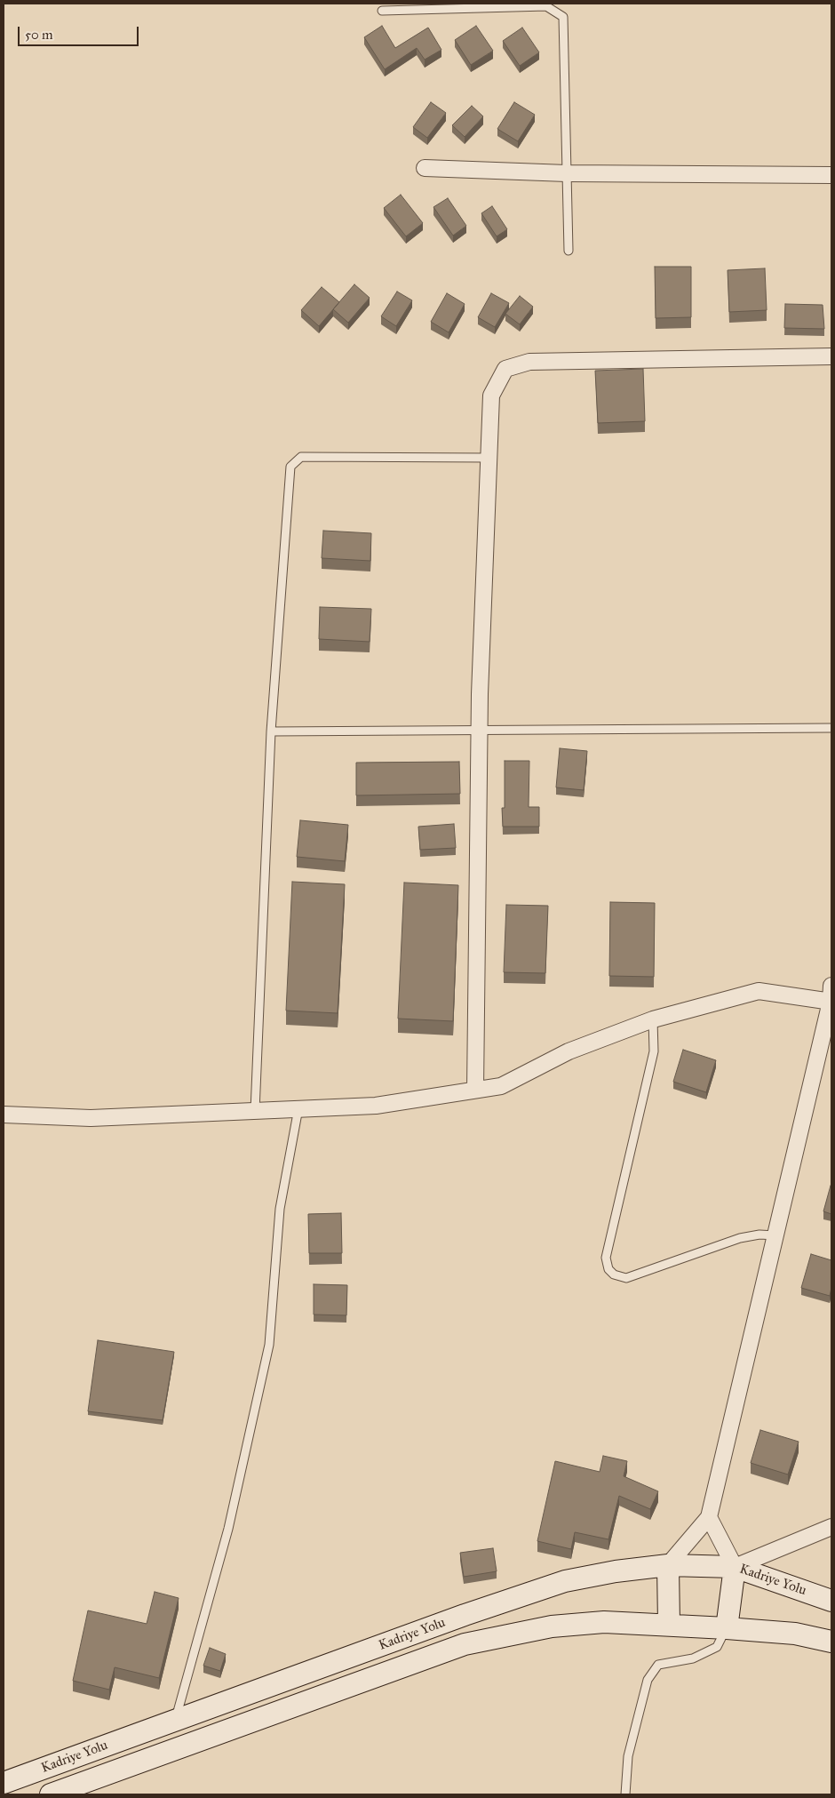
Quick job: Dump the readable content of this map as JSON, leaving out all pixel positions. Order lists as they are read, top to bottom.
{
  "streets": {
    "main road": ["Kadriye Yolu"]
  },
  "scale_bar": "50 m"
}
